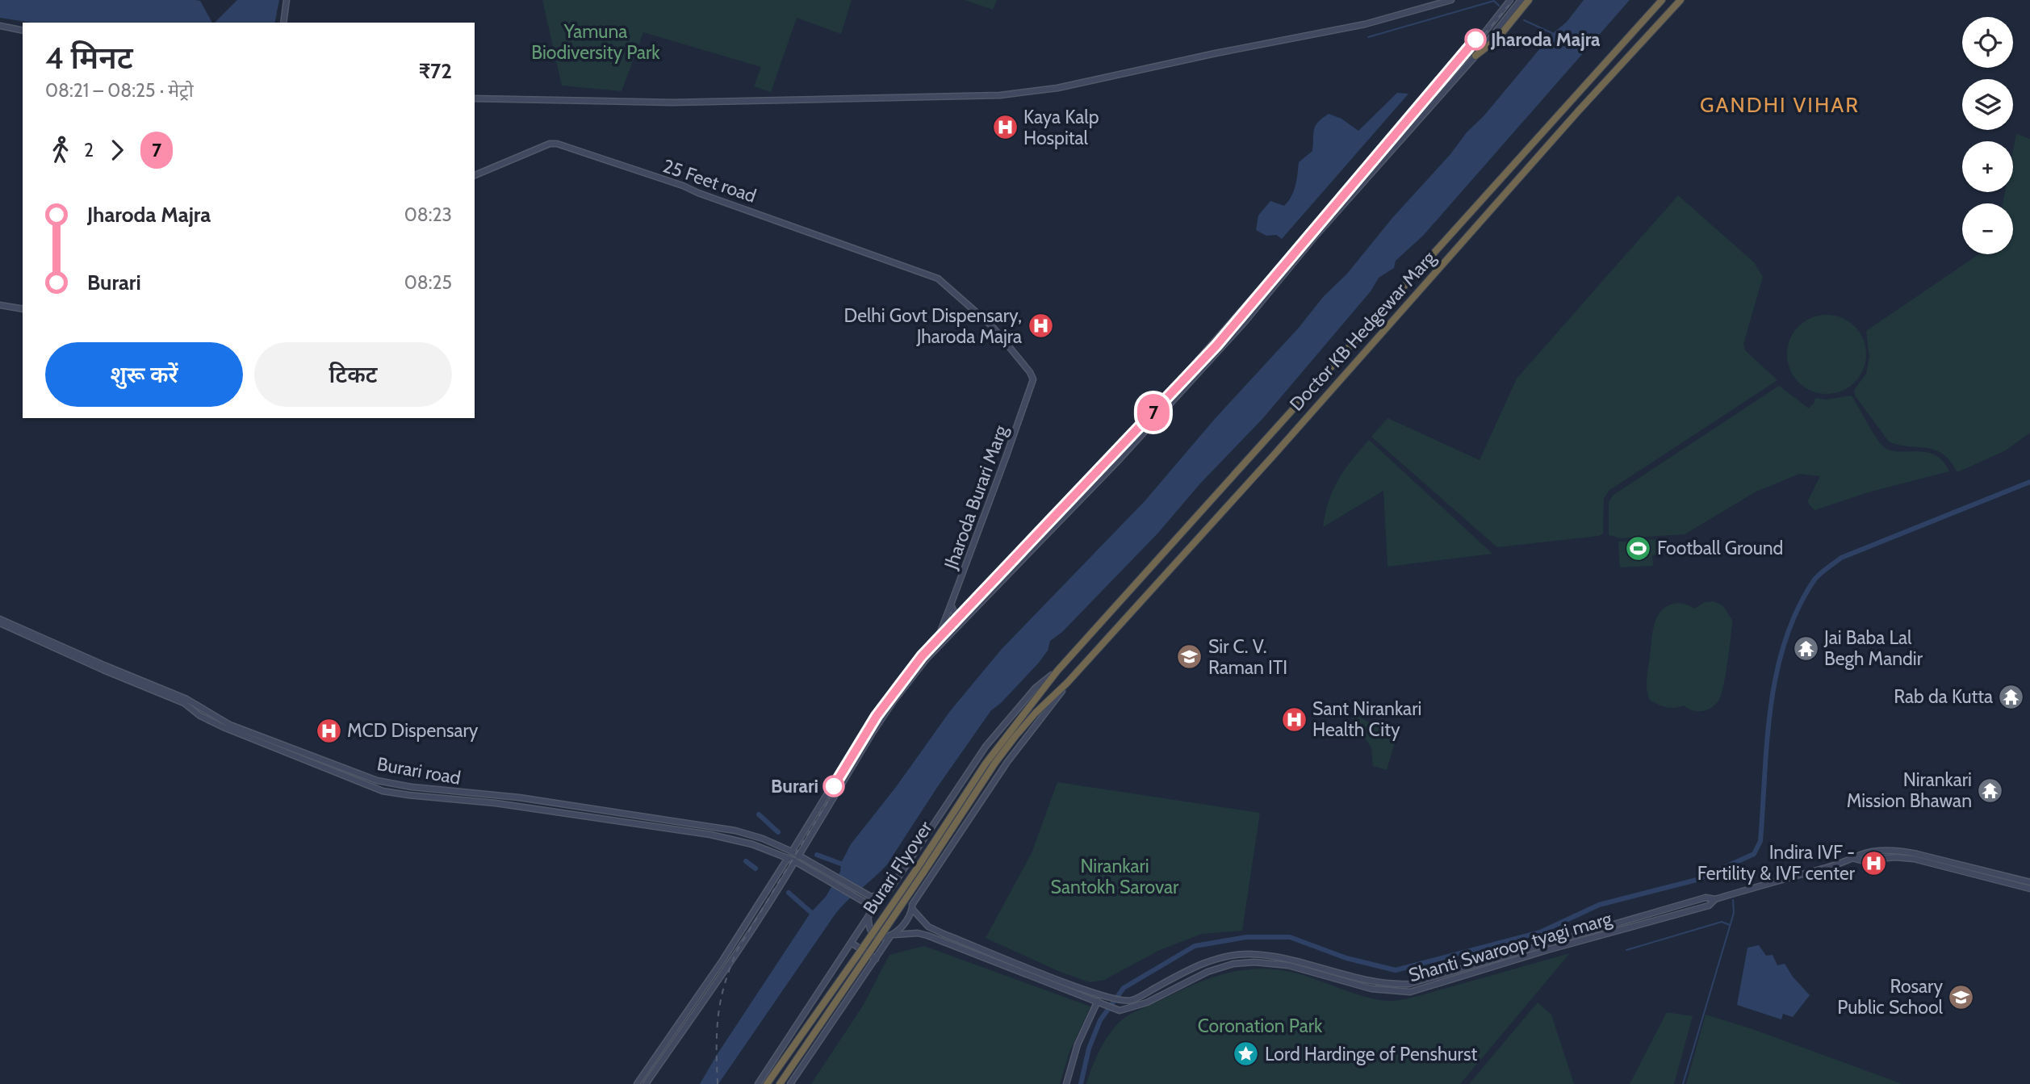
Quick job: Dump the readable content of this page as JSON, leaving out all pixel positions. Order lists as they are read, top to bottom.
{
  "streets": {
    "highway": ["Doctor KB Hedgewar Marg", "Burari Flyover"],
    "main road": [
      "25 Feet road",
      "Jharoda Burari Marg",
      "Burari road",
      "Shanti Swaroop tyagi marg"
    ]
  },
  "crossings": [
    ["25 Feet road", "Jharoda Burari Marg"],
    ["Doctor KB Hedgewar Marg", "Burari Flyover"]
  ],
  "districts": ["GANDHI VIHAR"],
  "parks": ["Yamuna Biodiversity Park", "Nirankari Santokh Sarovar", "Coronation Park"],
  "places": {
    "other": ["Jharoda Majra", "Burari"],
    "hospital": [
      "Kaya Kalp Hospital",
      "Delhi Govt Dispensary, Jharoda Majra",
      "Sant Nirankari Health City",
      "MCD Dispensary",
      "Indira IVF - Fertility & IVF center"
    ],
    "sports": ["Football Ground"],
    "temple": ["Jai Baba Lal Begh Mandir", "Rab da Kutta", "Nirankari Mission Bhawan"],
    "school or university": ["Sir C. V. Raman ITI", "Rosary Public School"],
    "place": ["Lord Hardinge of Penshurst"]
  },
  "lines": ["metro line 7"],
  "page": {
    "on_map": "7",
    "map_buttons": ["+", "−"],
    "heading": ["4 मिनट", "08:21 – 08:25 · मेट्रो", "₹72"],
    "legs": ["2", "7"],
    "list": [
      {
        "name": "Jharoda Majra",
        "value": "08:23"
      },
      {
        "name": "Burari",
        "value": "08:25"
      }
    ],
    "buttons": ["शुरू करें", "टिकट"]
  }
}
